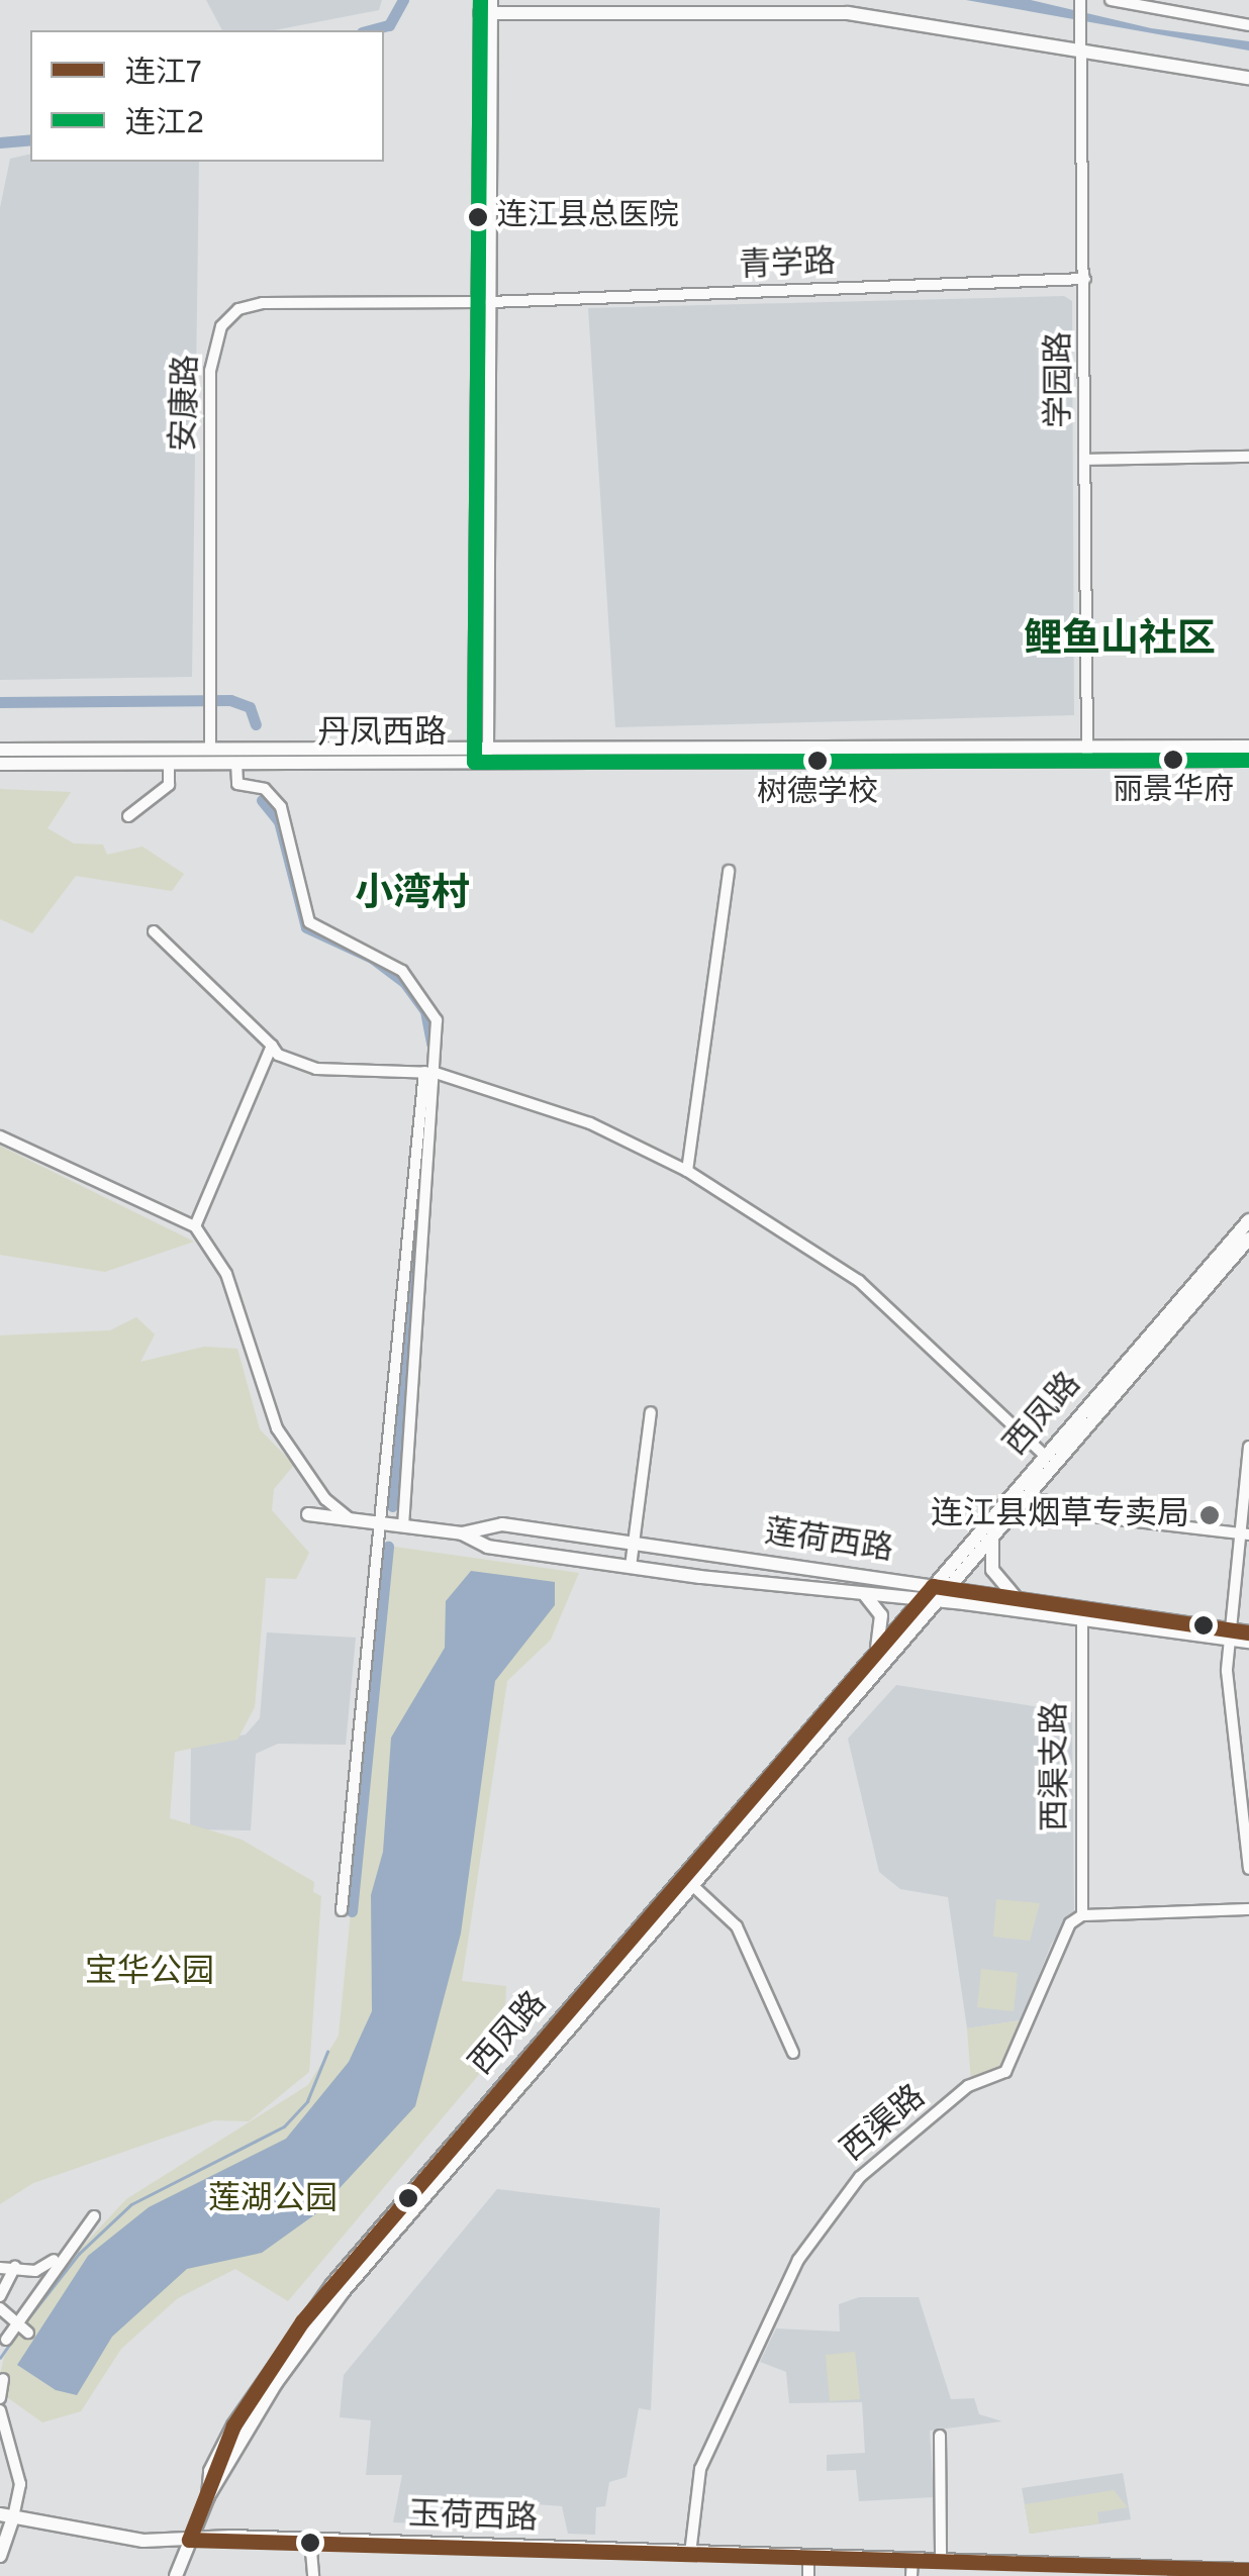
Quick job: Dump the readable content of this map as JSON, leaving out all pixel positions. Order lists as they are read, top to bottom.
{
  "streets": {
    "main road": [
      "丹凤西路",
      "西凤路",
      "莲荷西路",
      "玉荷西路"
    ],
    "street": [
      "青学路",
      "学园路",
      "安康路",
      "西渠支路",
      "西渠路"
    ]
  },
  "crossings": [
    ["青学路", "学园路"],
    ["青学路", "安康路"],
    ["学园路", "丹凤西路"],
    ["安康路", "丹凤西路"],
    ["西凤路", "莲荷西路"],
    ["西凤路", "玉荷西路"],
    ["莲荷西路", "西渠支路"],
    ["西渠支路", "西渠路"],
    ["西渠路", "玉荷西路"]
  ],
  "districts": ["鲤鱼山社区", "小湾村"],
  "parks": ["宝华公园", "莲湖公园"],
  "places": [
    "连江县总医院",
    "丽景华府",
    "树德学校",
    "连江县烟草专卖局"
  ],
  "lines": ["transit line 连江2", "transit line 连江7"],
  "legend": ["连江7", "连江2"]
}
